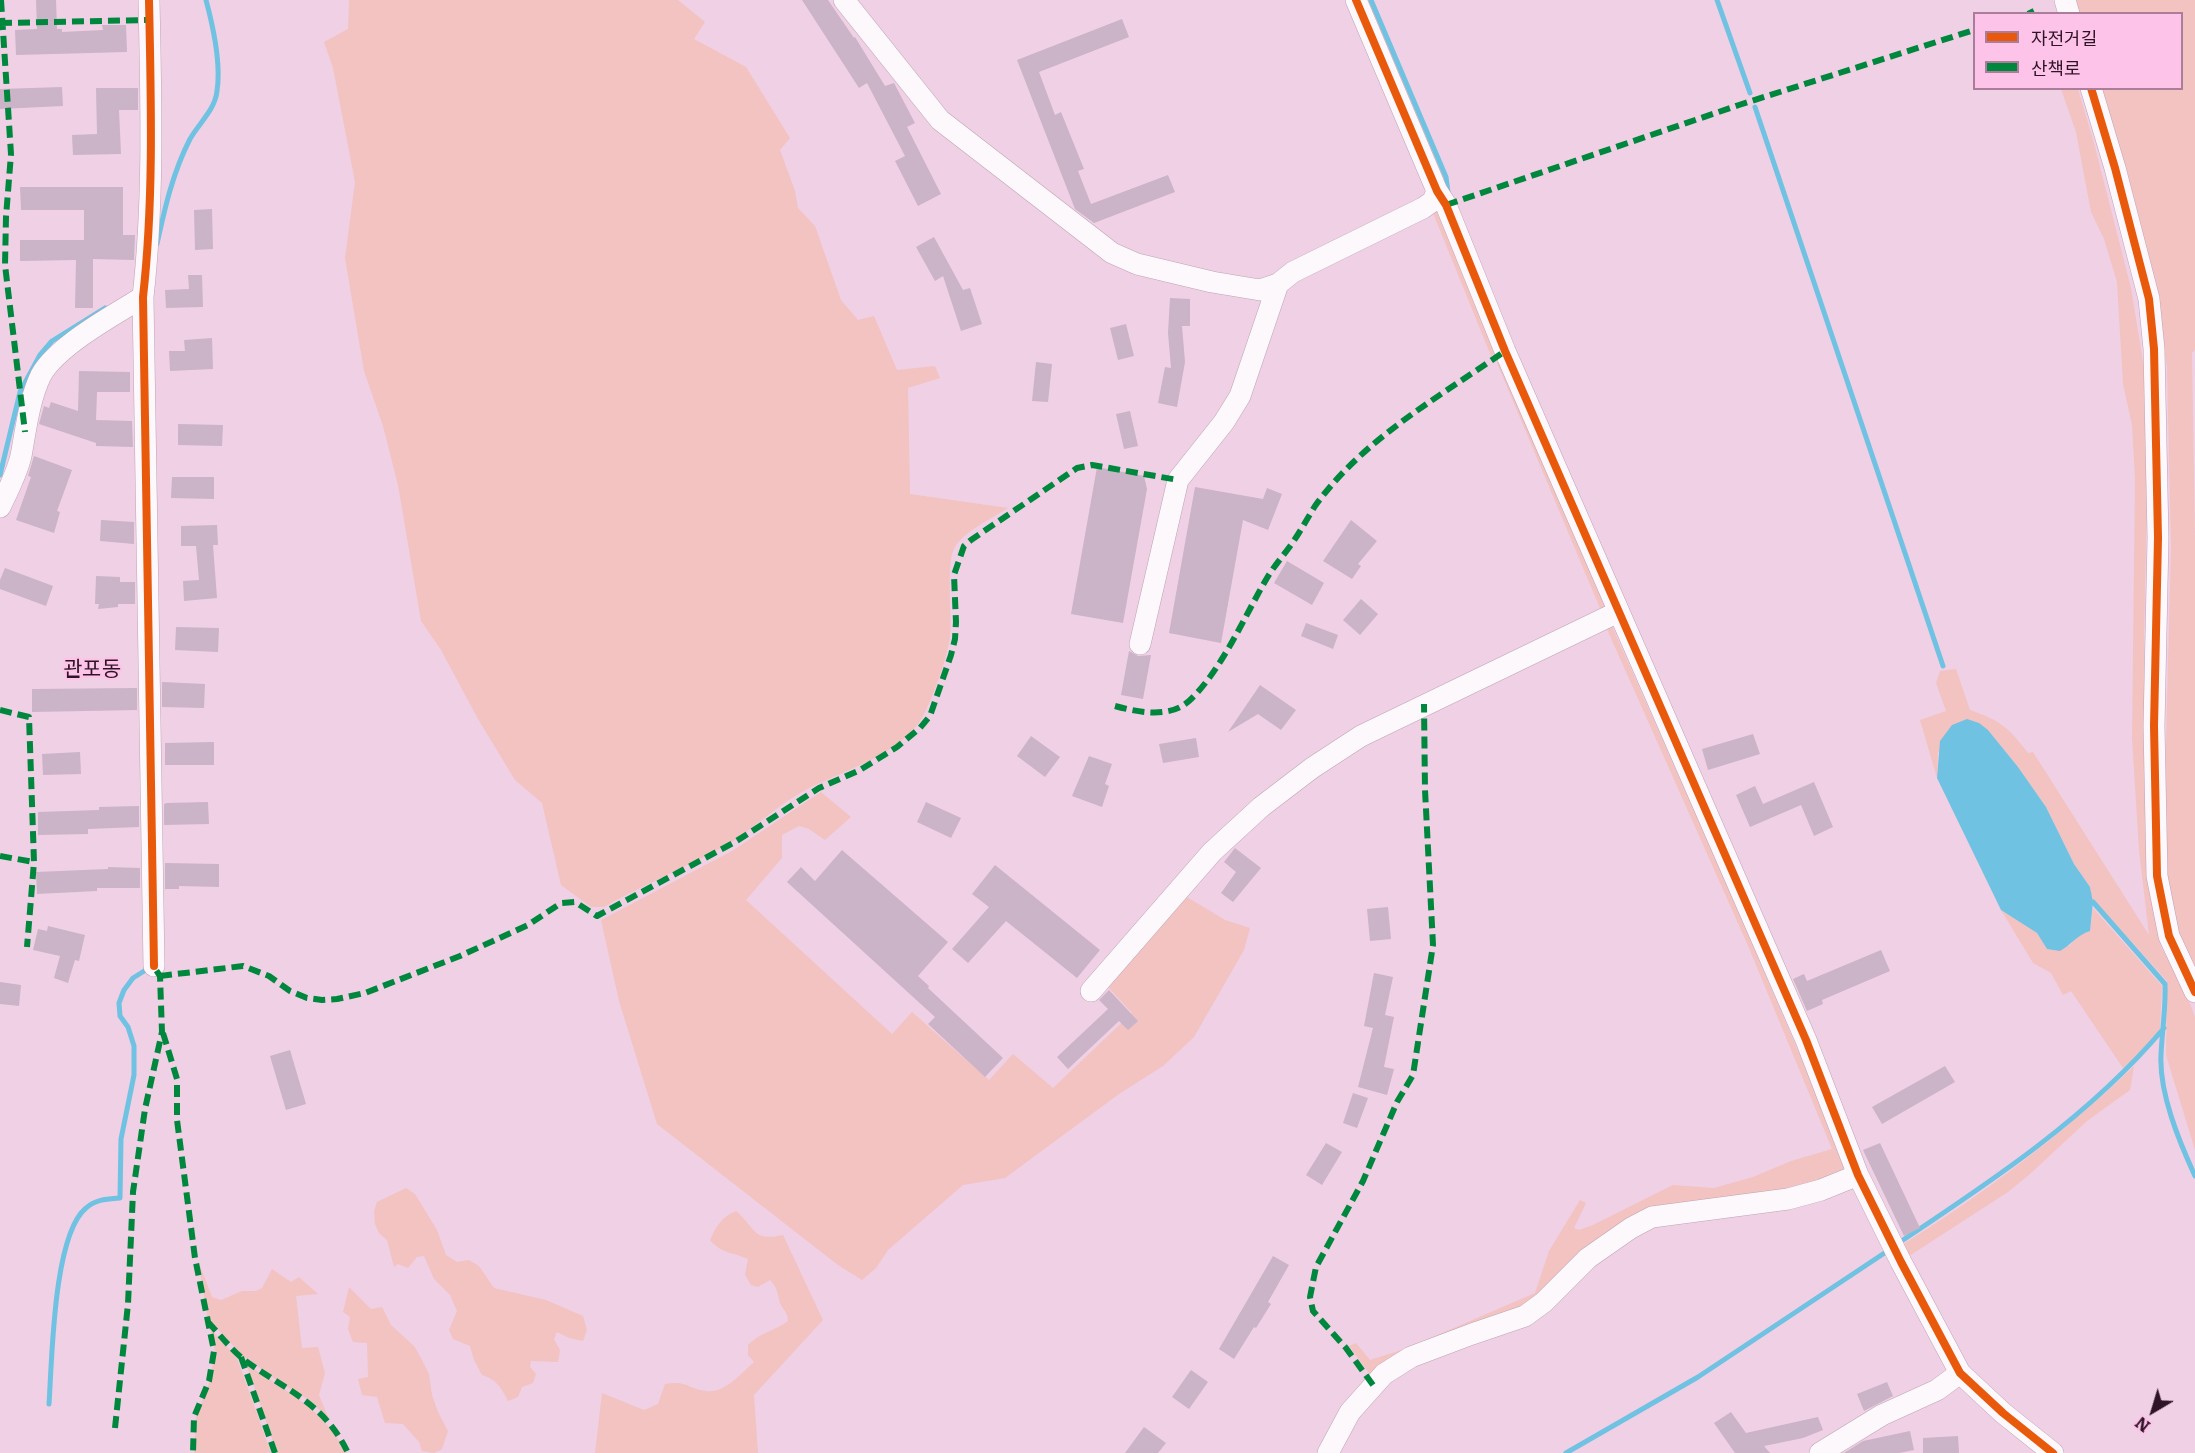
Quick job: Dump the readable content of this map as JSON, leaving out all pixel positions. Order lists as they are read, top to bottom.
{
  "districts": ["관포동"],
  "legend": ["자전거길", "산책로"],
  "north": "bottom left"
}
